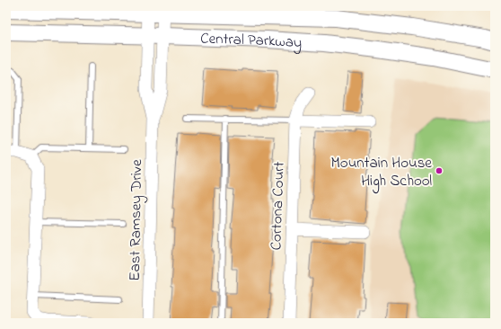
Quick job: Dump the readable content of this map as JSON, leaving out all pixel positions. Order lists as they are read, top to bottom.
{
  "streets": {
    "main road": ["Central Parkway"],
    "street": ["Cortona Court", "East Ramsey Drive"]
  },
  "crossings": [
    ["Central Parkway", "East Ramsey Drive"]
  ],
  "places": ["Mountain House High School"]
}
